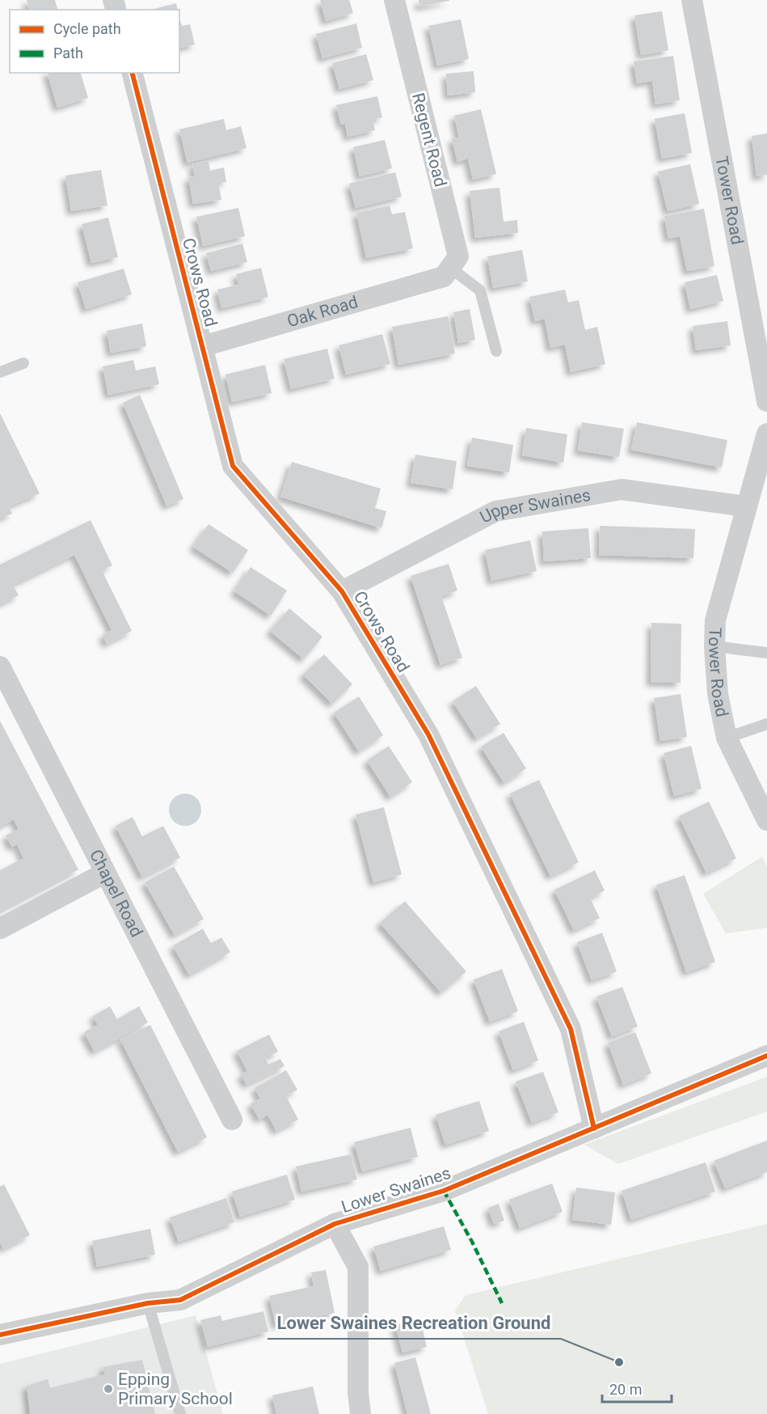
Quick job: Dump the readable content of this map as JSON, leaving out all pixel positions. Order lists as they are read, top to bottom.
{
  "streets": {
    "street": [
      "Regent Road",
      "Tower Road",
      "Crows Road",
      "Oak Road",
      "Upper Swaines",
      "Chapel Road",
      "Lower Swaines"
    ]
  },
  "crossings": [
    ["Regent Road", "Oak Road"],
    ["Tower Road", "Upper Swaines"],
    ["Crows Road", "Oak Road"],
    ["Crows Road", "Upper Swaines"],
    ["Crows Road", "Lower Swaines"]
  ],
  "places": ["Lower Swaines Recreation Ground", "Epping Primary School"],
  "legend": ["Cycle path", "Path"],
  "scale_bar": "20 m"
}
